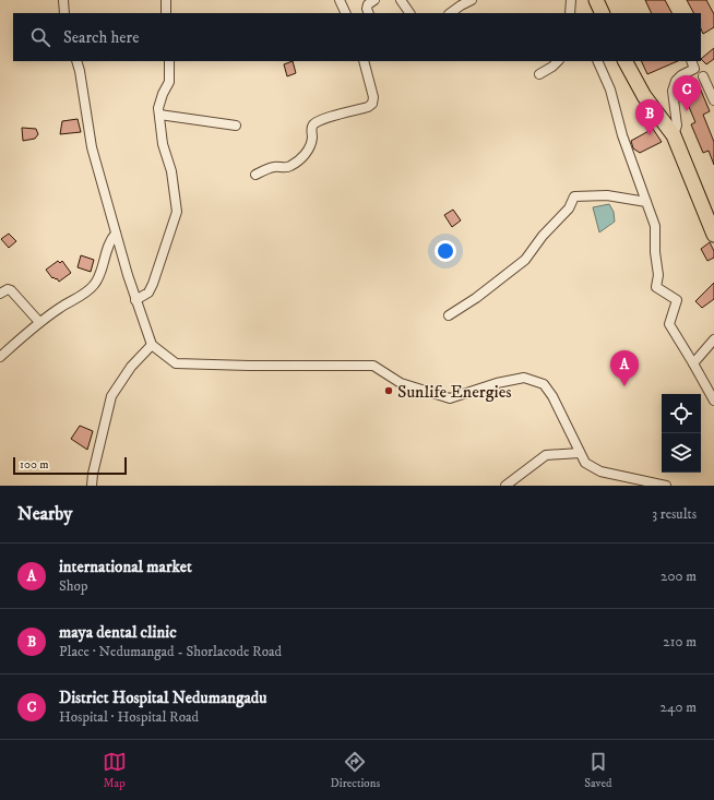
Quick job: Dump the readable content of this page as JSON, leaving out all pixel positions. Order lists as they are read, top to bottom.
{
  "places": ["Sunlife Energies"],
  "scale_bar": "100 m",
  "page": {
    "search": "Search here",
    "pins": ["C", "B", "A"],
    "scale": "100 m",
    "heading": ["Nearby", "3 results"],
    "list": [
      {
        "mark": "A",
        "name": "international market",
        "note": "Shop",
        "value": "200 m"
      },
      {
        "mark": "B",
        "name": "maya dental clinic",
        "note": "Place · Nedumangad - Shorlacode Road",
        "value": "210 m"
      },
      {
        "mark": "C",
        "name": "District Hospital Nedumangadu",
        "note": "Hospital · Hospital Road",
        "value": "240 m"
      }
    ],
    "nav": ["Map", "Directions", "Saved"]
  }
}
